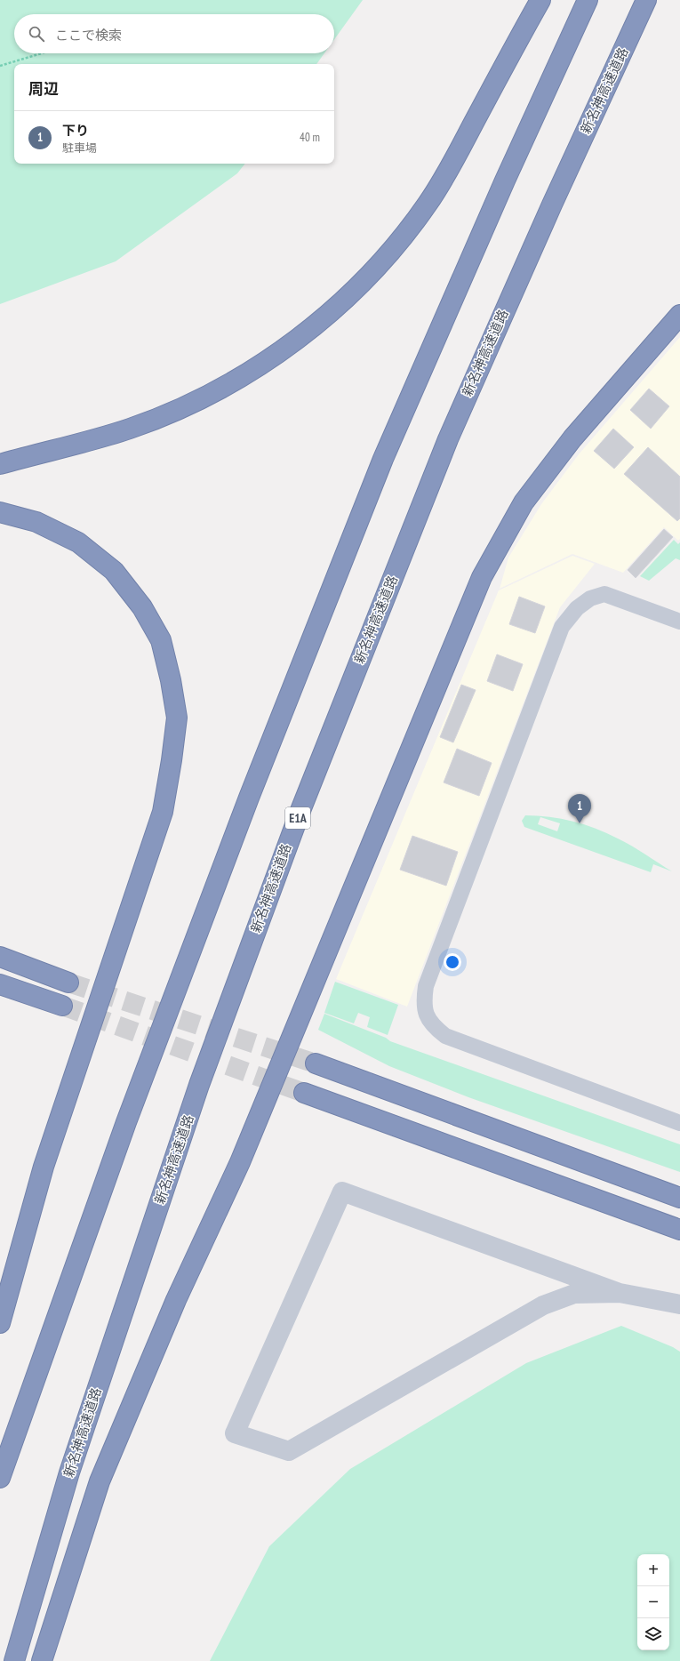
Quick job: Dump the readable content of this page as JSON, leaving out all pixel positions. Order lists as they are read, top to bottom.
{
  "streets": {
    "highway": ["新名神高速道路", "E1A"]
  },
  "page": {
    "search": "ここで検索",
    "heading": "周辺",
    "list": [
      {
        "mark": "1",
        "name": "下り",
        "note": "駐車場",
        "value": "40 m"
      }
    ],
    "pins": "1",
    "map_buttons": ["+", "−"]
  }
}
